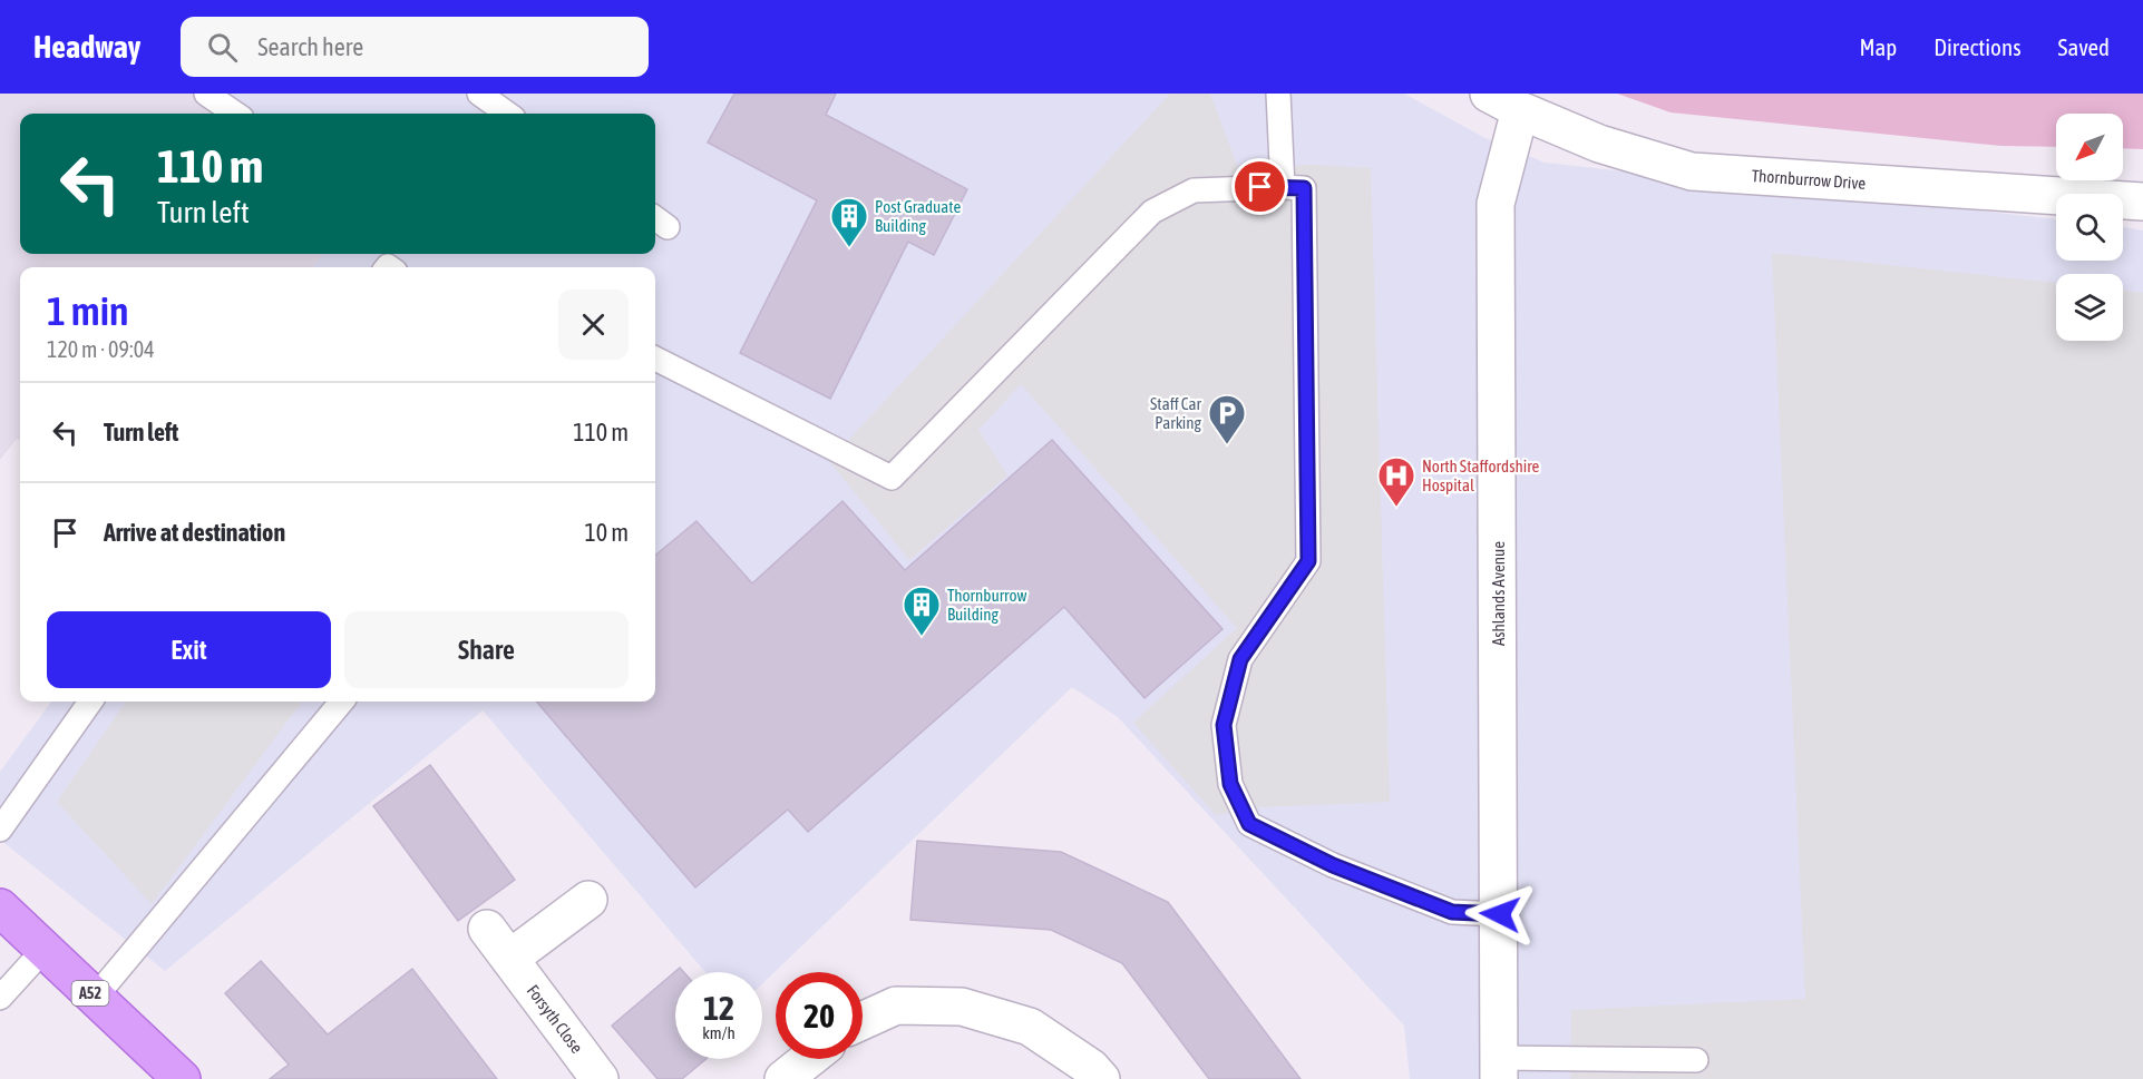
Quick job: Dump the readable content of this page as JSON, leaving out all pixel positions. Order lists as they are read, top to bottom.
{
  "streets": {
    "main road": ["A52"],
    "street": ["Thornburrow Drive", "Ashlands Avenue", "Forsyth Close"]
  },
  "crossings": [
    ["Thornburrow Drive", "Ashlands Avenue"]
  ],
  "places": {
    "building": ["Post Graduate Building", "Thornburrow Building"],
    "parking": ["Staff Car Parking"],
    "hospital": ["North Staffordshire Hospital"]
  },
  "north": "bottom left",
  "page": {
    "header": "Headway",
    "search": "Search here",
    "nav": ["Map", "Directions", "Saved"],
    "turn": ["110 m", "Turn left"],
    "heading": ["1 min", "120 m · 09:04"],
    "list": [
      {
        "name": "Turn left",
        "value": "110 m"
      },
      {
        "name": "Arrive at destination",
        "value": "10 m"
      }
    ],
    "buttons": ["Exit", "Share"],
    "speed": "12 km/h",
    "limit": "20"
  }
}
